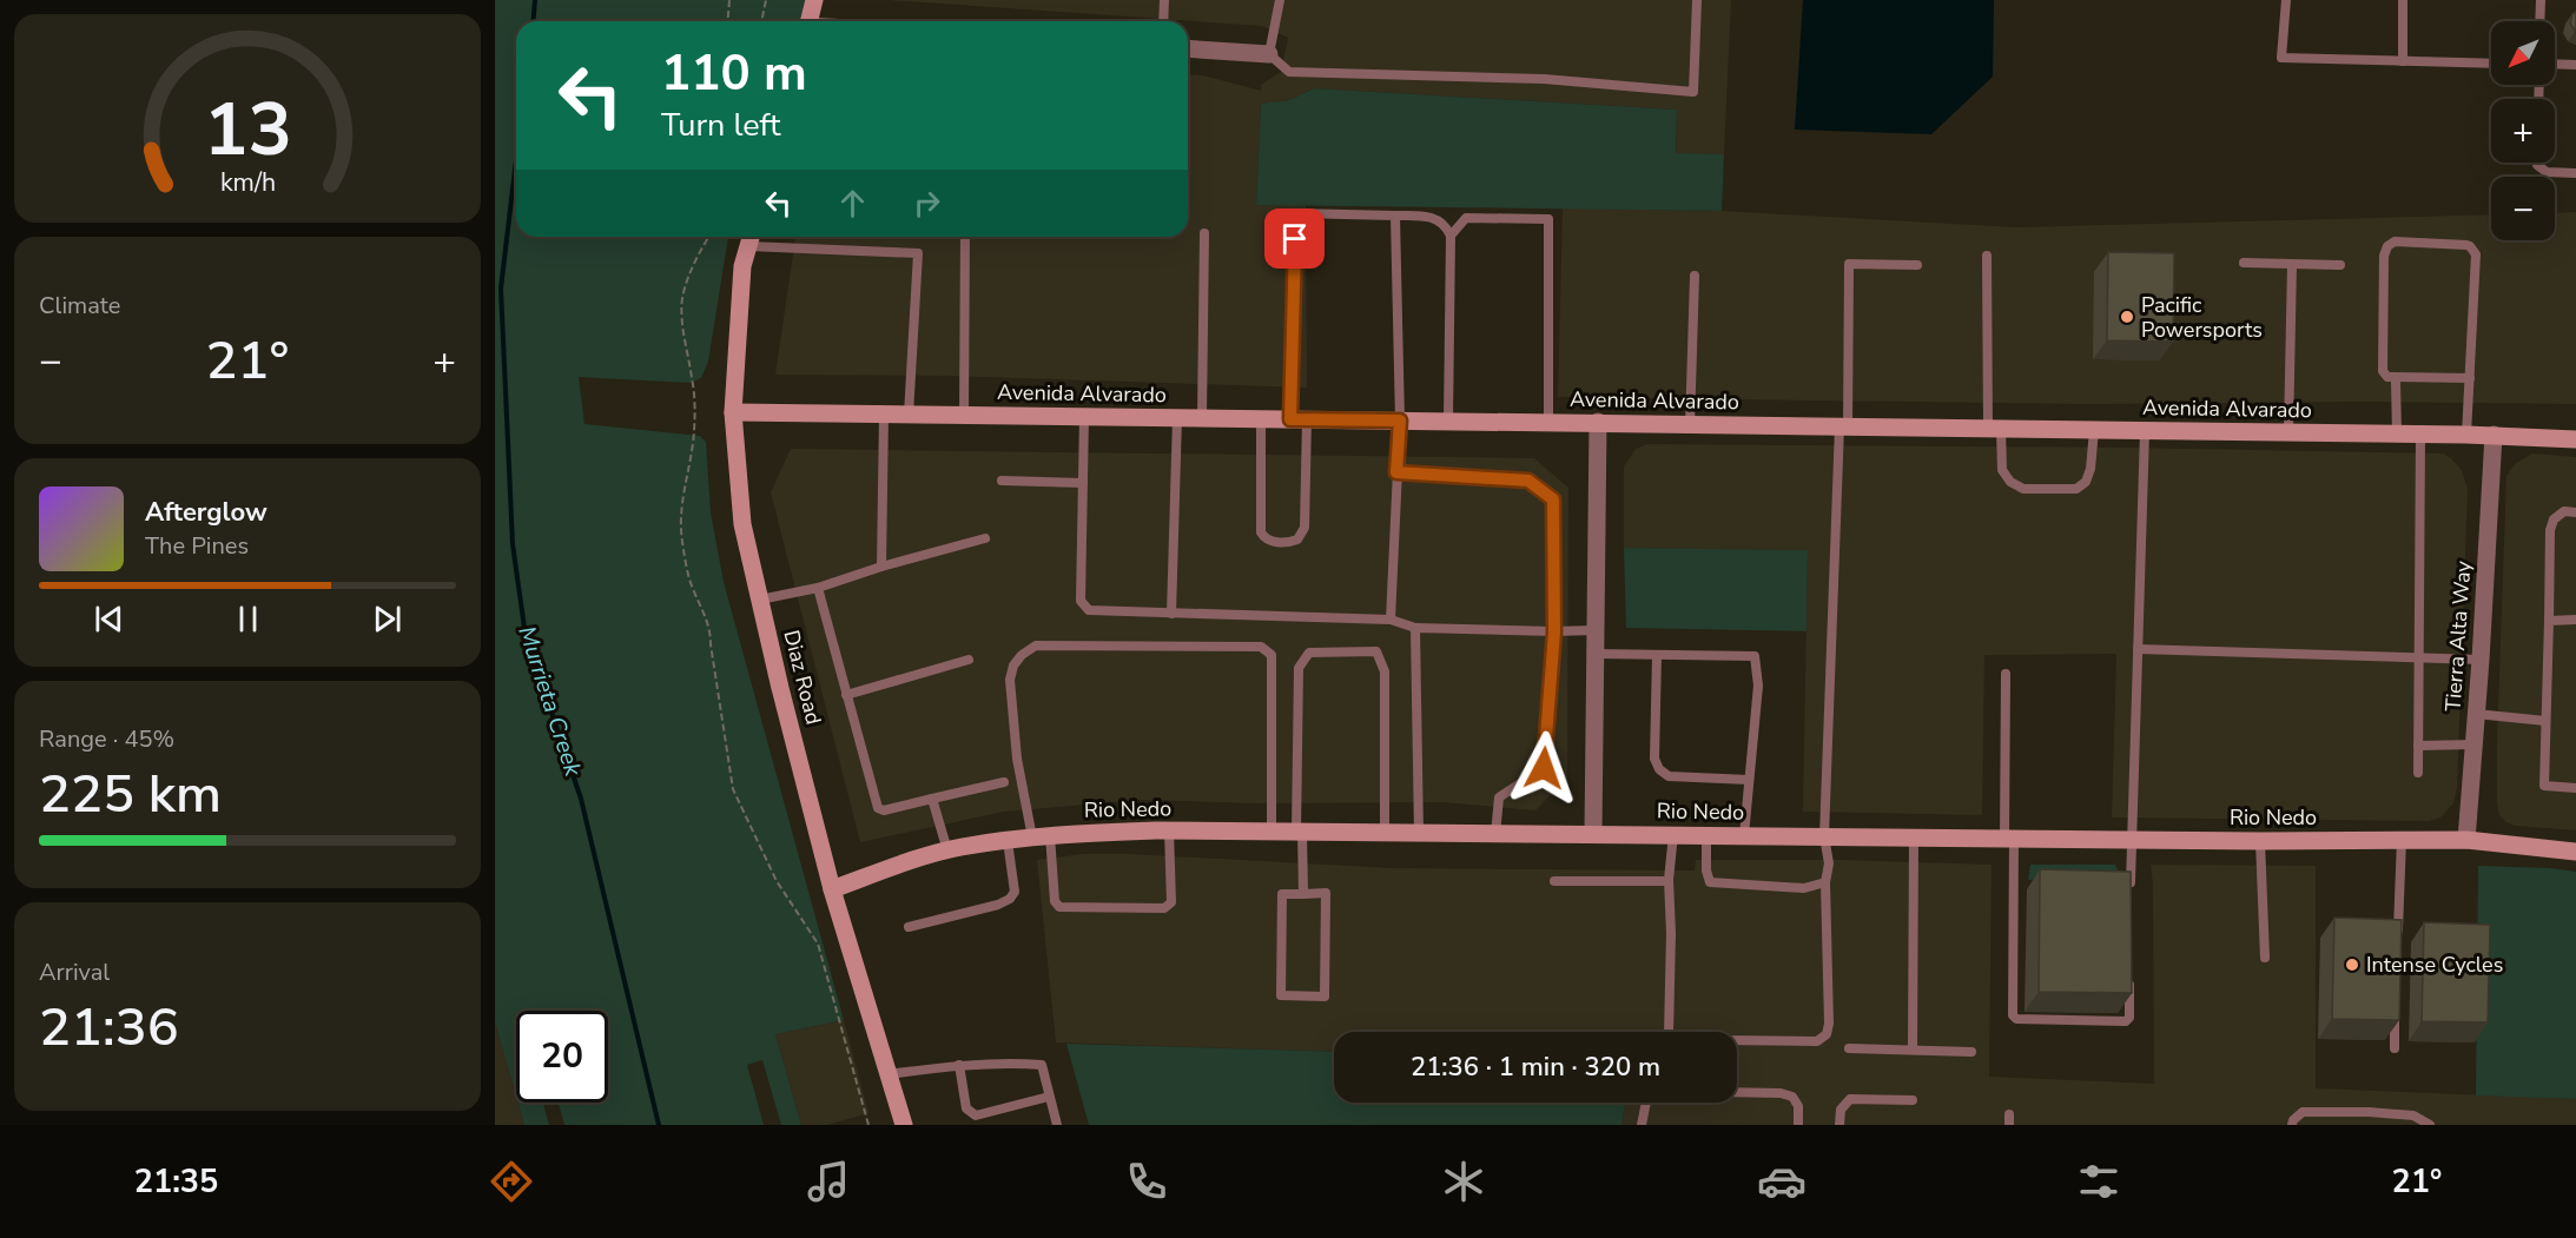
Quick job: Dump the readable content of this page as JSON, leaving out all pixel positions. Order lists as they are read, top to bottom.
{
  "streets": {
    "street": [
      "Avenida Alvarado",
      "Tierra Alta Way",
      "Diaz Road",
      "Rio Nedo"
    ]
  },
  "crossings": [
    ["Avenida Alvarado", "Tierra Alta Way"],
    ["Avenida Alvarado", "Diaz Road"],
    ["Tierra Alta Way", "Rio Nedo"],
    ["Diaz Road", "Rio Nedo"]
  ],
  "water": ["Murrieta Creek"],
  "places": ["Pacific Powersports", "Intense Cycles"],
  "north": "bottom left",
  "page": {
    "map_buttons": ["+", "−"],
    "turn": ["110 m", "Turn left"],
    "tile": [
      "Climate",
      ["Range · 45%", "225 km"],
      ["Arrival", "21:36"]
    ],
    "heat": ["−", "21°", "+"],
    "song": ["Afterglow", "The Pines"],
    "limit": "20",
    "trip": "21:36 · 1 min · 320 m",
    "tabs": ["21:35", "21°"],
    "gauge": ["13", "km/h"]
  }
}
